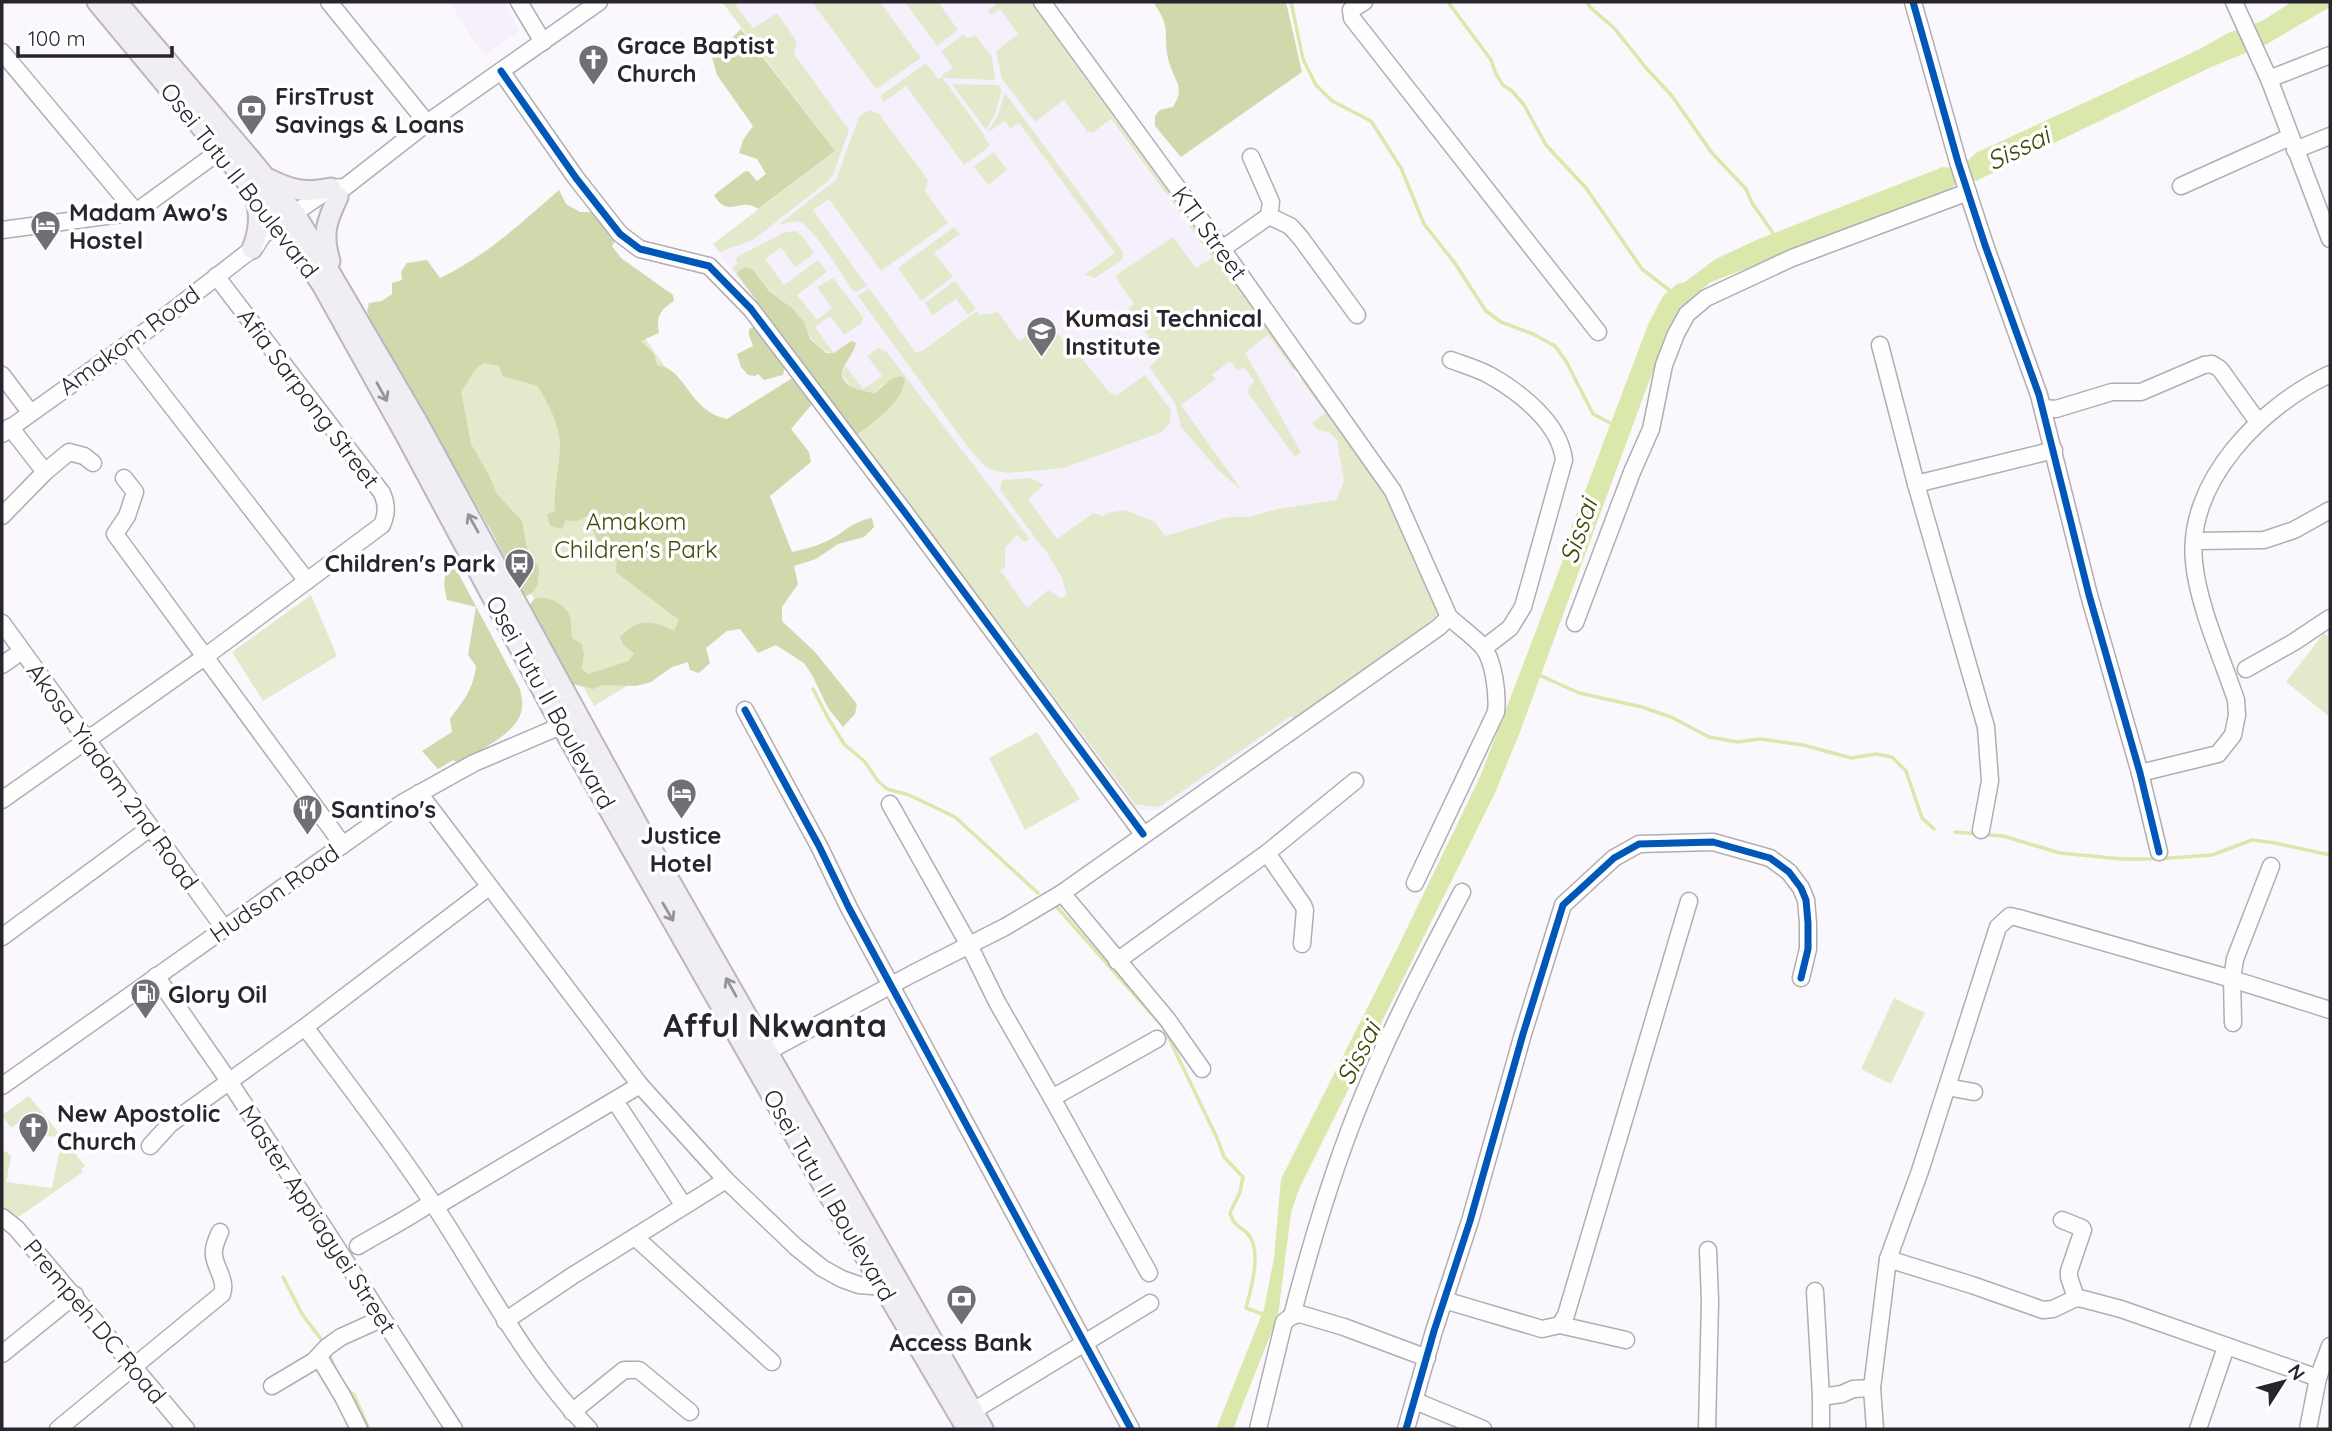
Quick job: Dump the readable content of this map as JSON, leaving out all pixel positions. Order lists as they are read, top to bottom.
{
  "streets": {
    "main road": ["Osei Tutu II Boulevard"],
    "street": [
      "KTI Street",
      "Amakom Road",
      "Afia Sarpong Street",
      "Akosa Yiadom 2nd Road",
      "Hudson Road",
      "Master Appiagyei Street",
      "Prempeh DC Road"
    ]
  },
  "crossings": [
    ["Osei Tutu II Boulevard", "Amakom Road"],
    ["Osei Tutu II Boulevard", "Hudson Road"],
    ["Amakom Road", "Afia Sarpong Street"],
    ["Akosa Yiadom 2nd Road", "Hudson Road"],
    ["Hudson Road", "Master Appiagyei Street"]
  ],
  "districts": ["Afful Nkwanta"],
  "water": ["Sissai"],
  "parks": ["Amakom Children's Park"],
  "places": {
    "church": ["Grace Baptist Church", "New Apostolic Church"],
    "bank": ["FirsTrust Savings & Loans", "Access Bank"],
    "hotel": ["Madam Awo's Hostel", "Justice Hotel"],
    "school or university": ["Kumasi Technical Institute"],
    "bus stop": ["Children's Park"],
    "restaurant": ["Santino's"],
    "fuel station": ["Glory Oil"]
  },
  "scale_bar": "100 m",
  "north": "top right"
}
